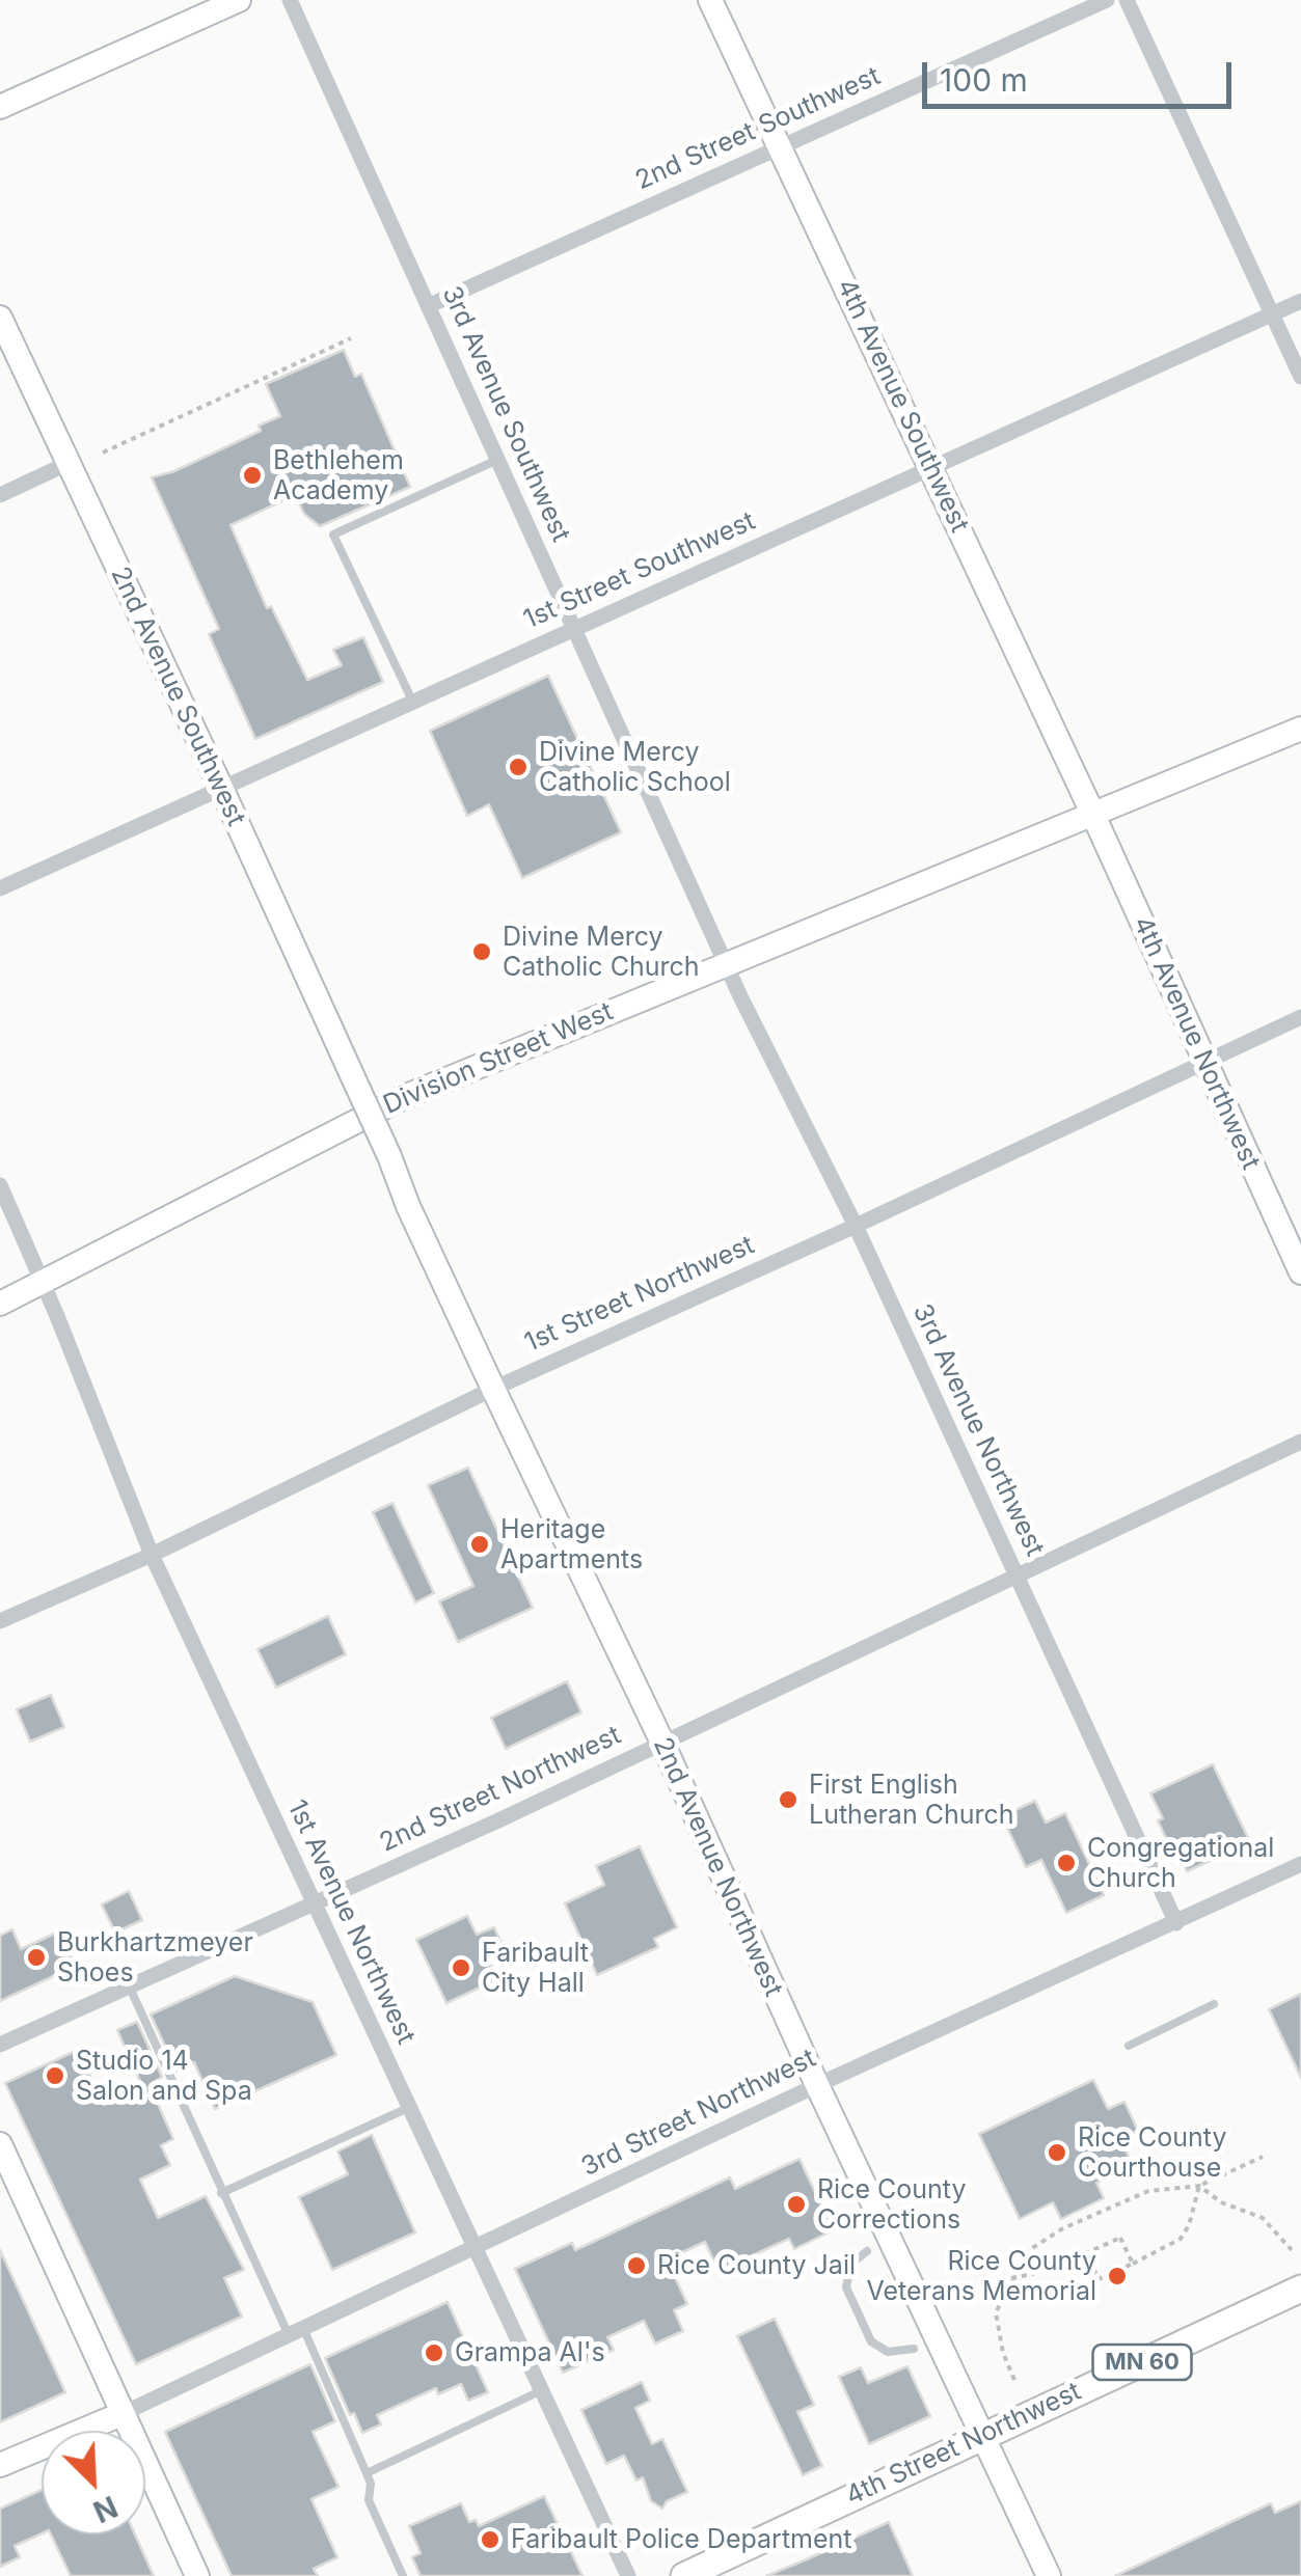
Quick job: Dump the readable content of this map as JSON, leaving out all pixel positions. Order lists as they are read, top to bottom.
{
  "streets": {
    "main road": ["MN 60", "4th Street Northwest"],
    "street": [
      "2nd Street Southwest",
      "4th Avenue Southwest",
      "3rd Avenue Southwest",
      "1st Street Southwest",
      "2nd Avenue Southwest",
      "4th Avenue Northwest",
      "Division Street West",
      "1st Street Northwest",
      "3rd Avenue Northwest",
      "2nd Street Northwest",
      "2nd Avenue Northwest",
      "1st Avenue Northwest",
      "3rd Street Northwest"
    ]
  },
  "crossings": [
    ["2nd Street Southwest", "4th Avenue Southwest"],
    ["2nd Street Southwest", "3rd Avenue Southwest"],
    ["4th Avenue Southwest", "1st Street Southwest"],
    ["4th Avenue Southwest", "4th Avenue Northwest"],
    ["4th Avenue Southwest", "Division Street West"],
    ["3rd Avenue Southwest", "1st Street Southwest"],
    ["3rd Avenue Southwest", "Division Street West"],
    ["3rd Avenue Southwest", "3rd Avenue Northwest"],
    ["1st Street Southwest", "2nd Avenue Southwest"],
    ["2nd Avenue Southwest", "2nd Avenue Northwest"],
    ["4th Avenue Northwest", "Division Street West"],
    ["4th Avenue Northwest", "1st Street Northwest"],
    ["Division Street West", "3rd Avenue Northwest"],
    ["Division Street West", "1st Avenue Northwest"],
    ["1st Street Northwest", "3rd Avenue Northwest"],
    ["1st Street Northwest", "2nd Avenue Northwest"],
    ["1st Street Northwest", "1st Avenue Northwest"],
    ["3rd Avenue Northwest", "2nd Street Northwest"],
    ["3rd Avenue Northwest", "3rd Street Northwest"],
    ["2nd Street Northwest", "2nd Avenue Northwest"],
    ["2nd Street Northwest", "1st Avenue Northwest"],
    ["2nd Avenue Northwest", "3rd Street Northwest"],
    ["2nd Avenue Northwest", "4th Street Northwest"],
    ["1st Avenue Northwest", "3rd Street Northwest"]
  ],
  "places": [
    "Bethlehem Academy",
    "Divine Mercy Catholic School",
    "Divine Mercy Catholic Church",
    "Heritage Apartments",
    "First English Lutheran Church",
    "Congregational Church",
    "Burkhartzmeyer Shoes",
    "Faribault City Hall",
    "Studio 14 Salon and Spa",
    "Rice County Courthouse",
    "Rice County Corrections",
    "Rice County Jail",
    "Rice County Veterans Memorial",
    "Grampa Al's",
    "Faribault Police Department"
  ],
  "scale_bar": "100 m",
  "north": "bottom right"
}
